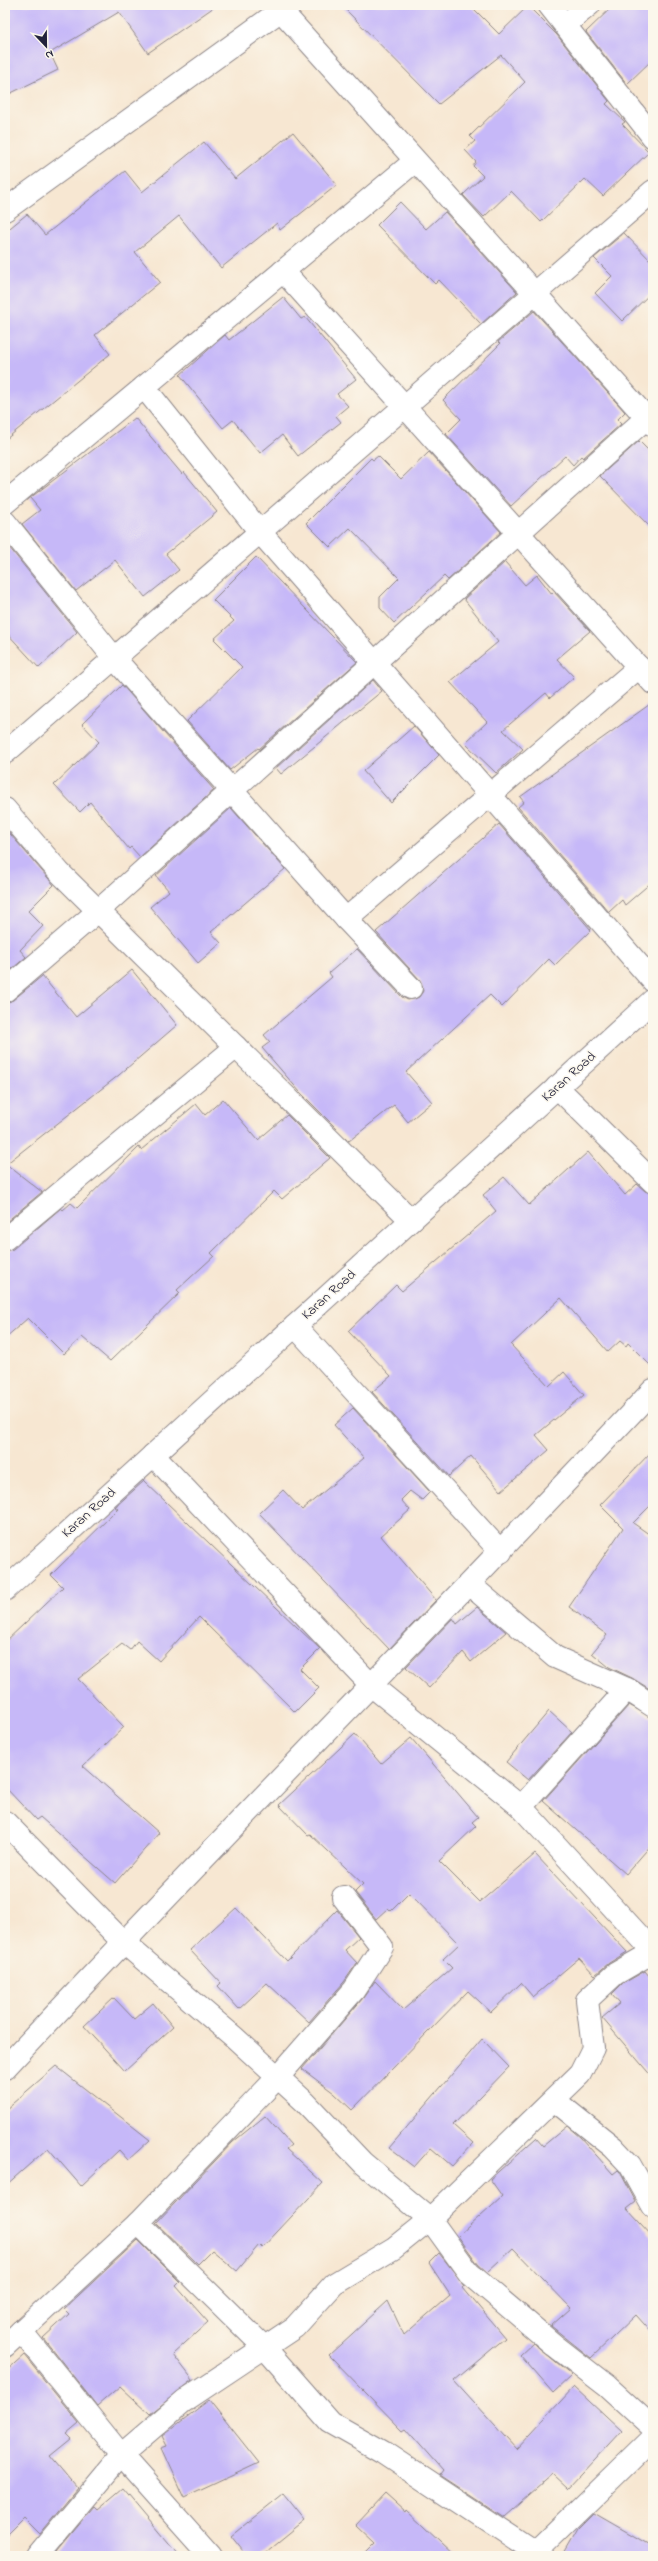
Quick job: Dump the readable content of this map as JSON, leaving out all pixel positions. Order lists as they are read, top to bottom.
{
  "streets": {
    "street": ["Karan Road"]
  },
  "north": "bottom"
}
